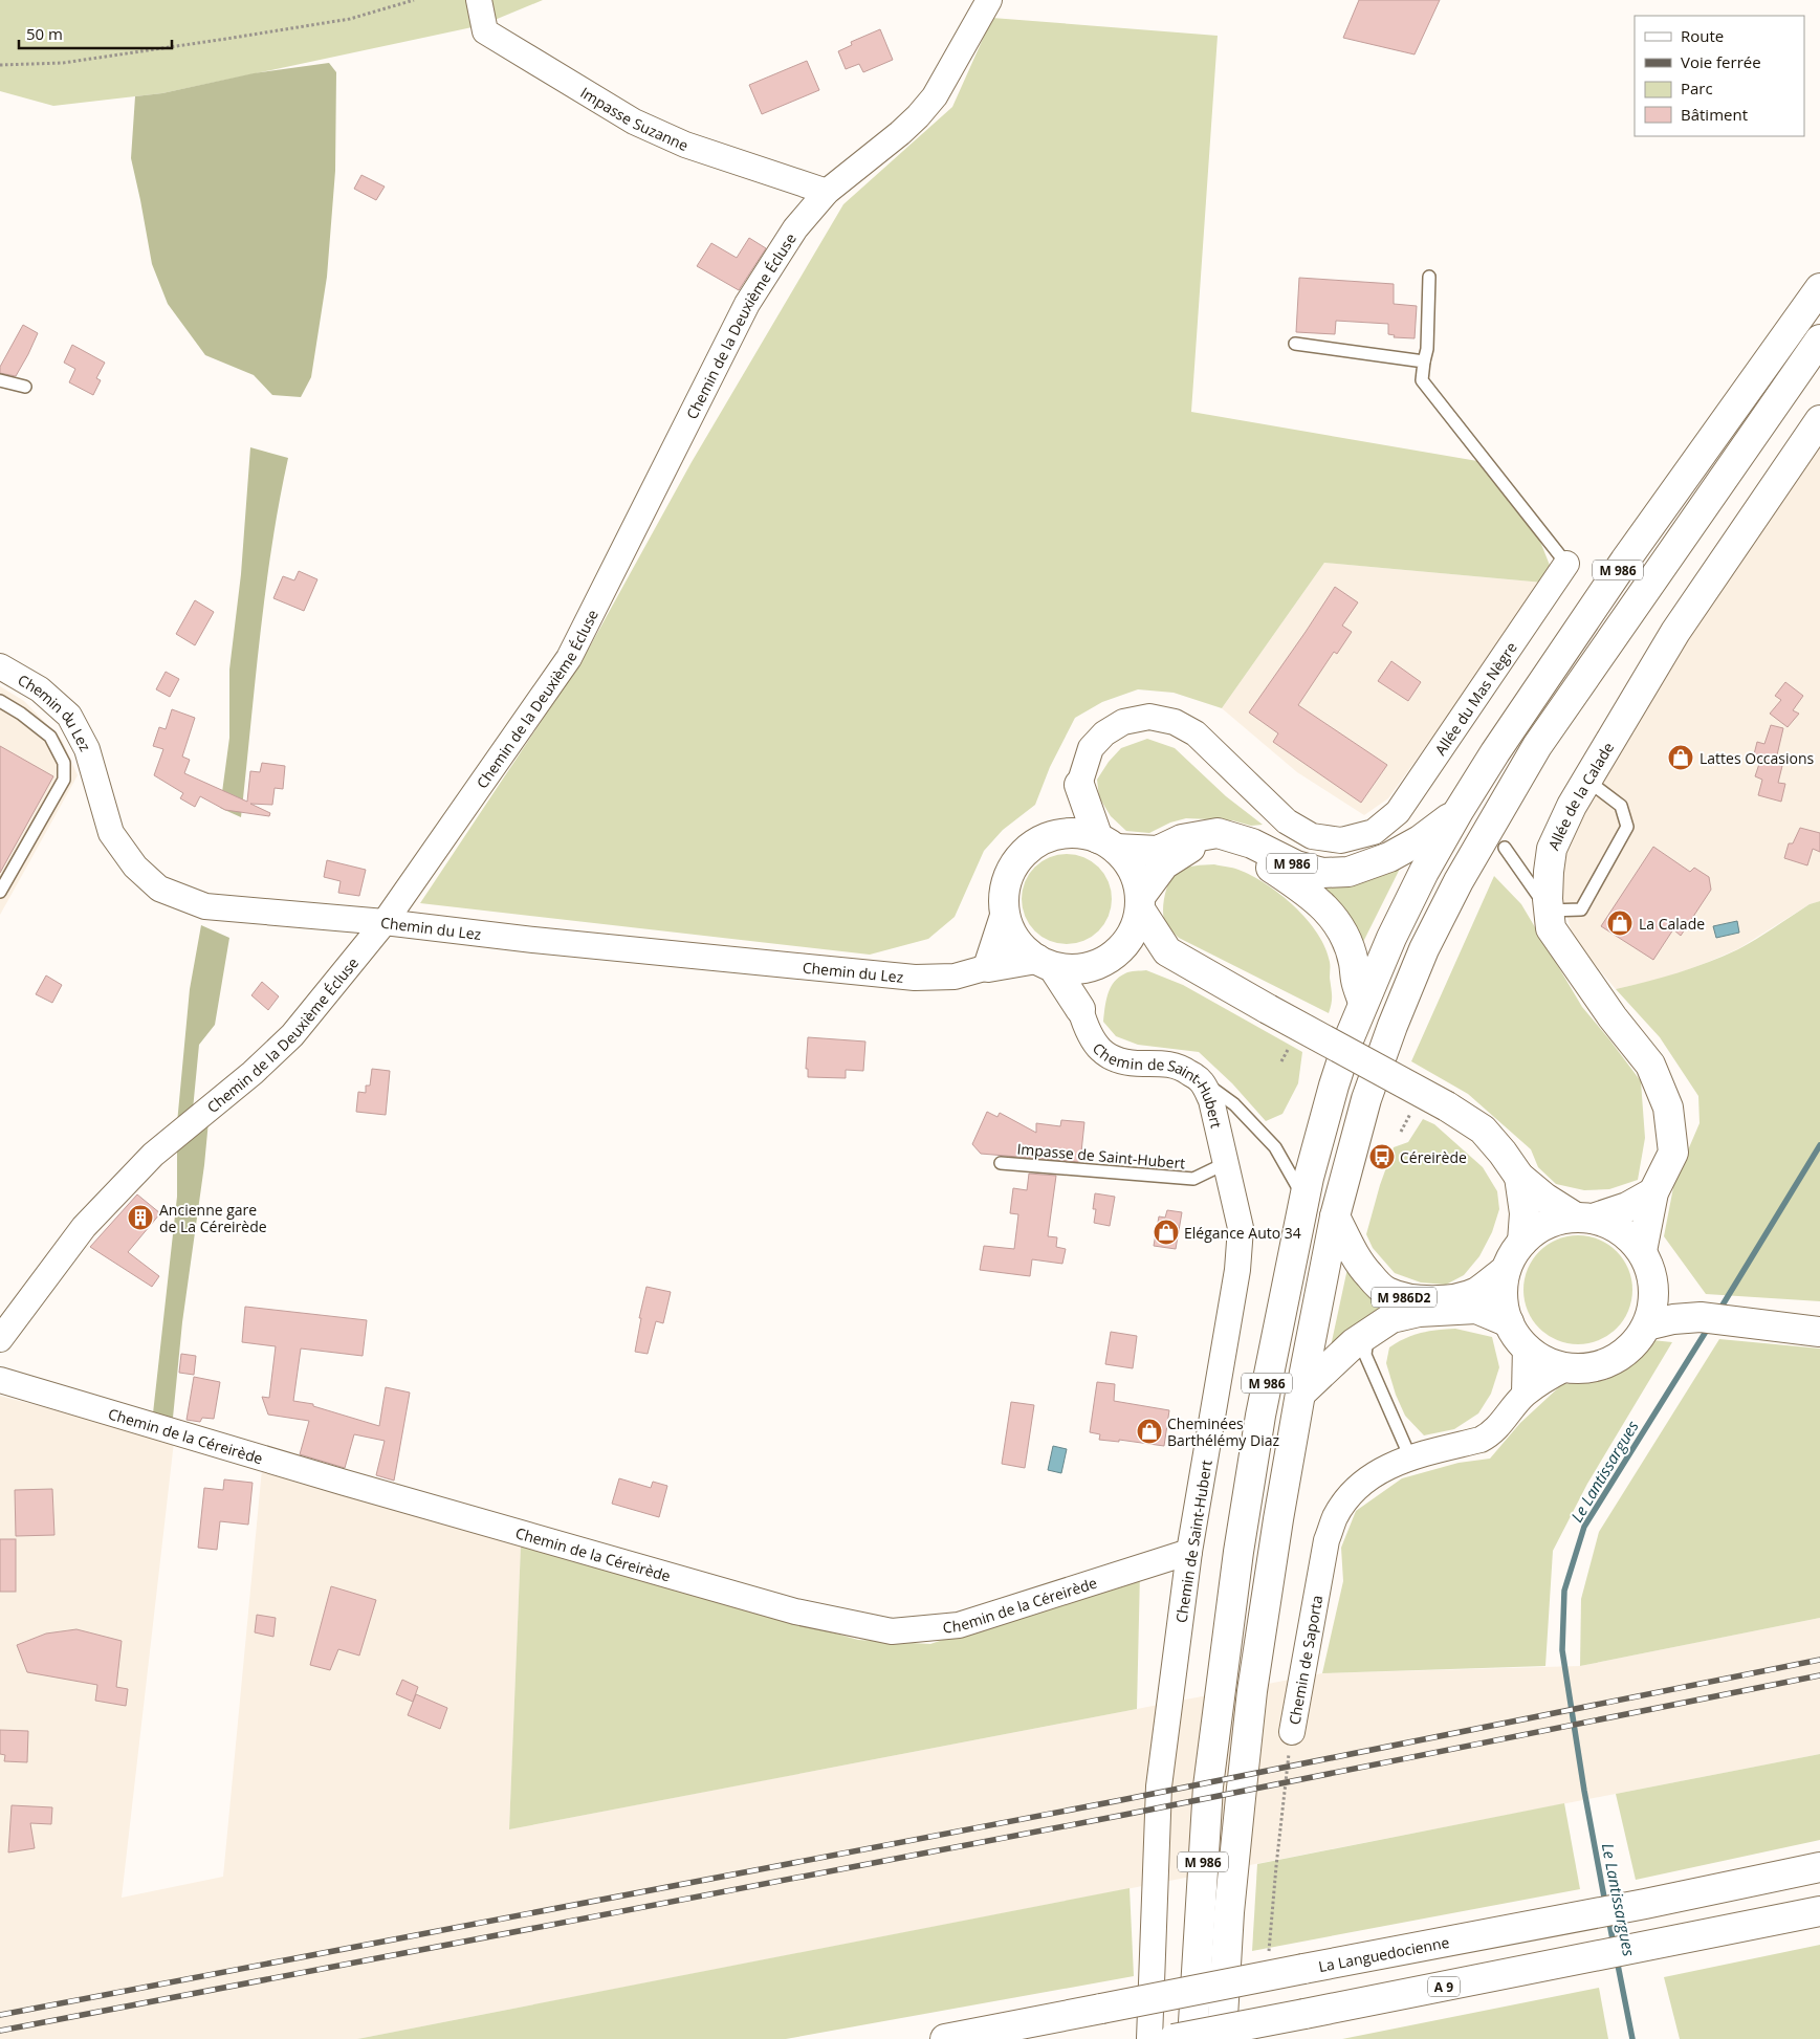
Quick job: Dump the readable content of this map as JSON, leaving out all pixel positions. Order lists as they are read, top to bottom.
{
  "streets": {
    "main road": [
      "M 986",
      "Allée du Mas Nègre",
      "Chemin du Lez",
      "Allée de la Calade",
      "Chemin de Saint-Hubert",
      "M 986D2",
      "La Languedocienne",
      "A 9"
    ],
    "street": [
      "Impasse Suzanne",
      "Chemin de la Deuxième Écluse",
      "Chemin de la Céreirède",
      "Chemin de Saporta"
    ],
    "lane": ["Impasse de Saint-Hubert"]
  },
  "crossings": [
    ["Impasse Suzanne", "Chemin de la Deuxième Écluse"],
    ["Chemin de la Deuxième Écluse", "Chemin du Lez"],
    ["M 986", "Allée du Mas Nègre"],
    ["M 986", "Chemin du Lez"],
    ["M 986", "Allée de la Calade"],
    ["M 986", "Chemin de Saint-Hubert"],
    ["M 986", "M 986D2"],
    ["M 986", "Chemin de Saporta"],
    ["Allée du Mas Nègre", "Chemin du Lez"],
    ["Allée du Mas Nègre", "Chemin de Saint-Hubert"],
    ["Chemin du Lez", "Chemin de Saint-Hubert"],
    ["Allée de la Calade", "M 986D2"],
    ["Allée de la Calade", "Chemin de Saporta"],
    ["Chemin de Saint-Hubert", "Impasse de Saint-Hubert"],
    ["Chemin de Saint-Hubert", "Chemin de la Céreirède"],
    ["M 986D2", "Chemin de Saporta"]
  ],
  "water": ["Le Lantissargues"],
  "places": {
    "shop": [
      "Lattes Occasions",
      "La Calade",
      "Elégance Auto 34",
      "Cheminées Barthélémy Diaz"
    ],
    "bus stop": ["Céreirède"],
    "building": ["Ancienne gare de La Céreirède"]
  },
  "legend": [
    "Route",
    "Voie ferrée",
    "Parc",
    "Bâtiment"
  ],
  "scale_bar": "50 m"
}
